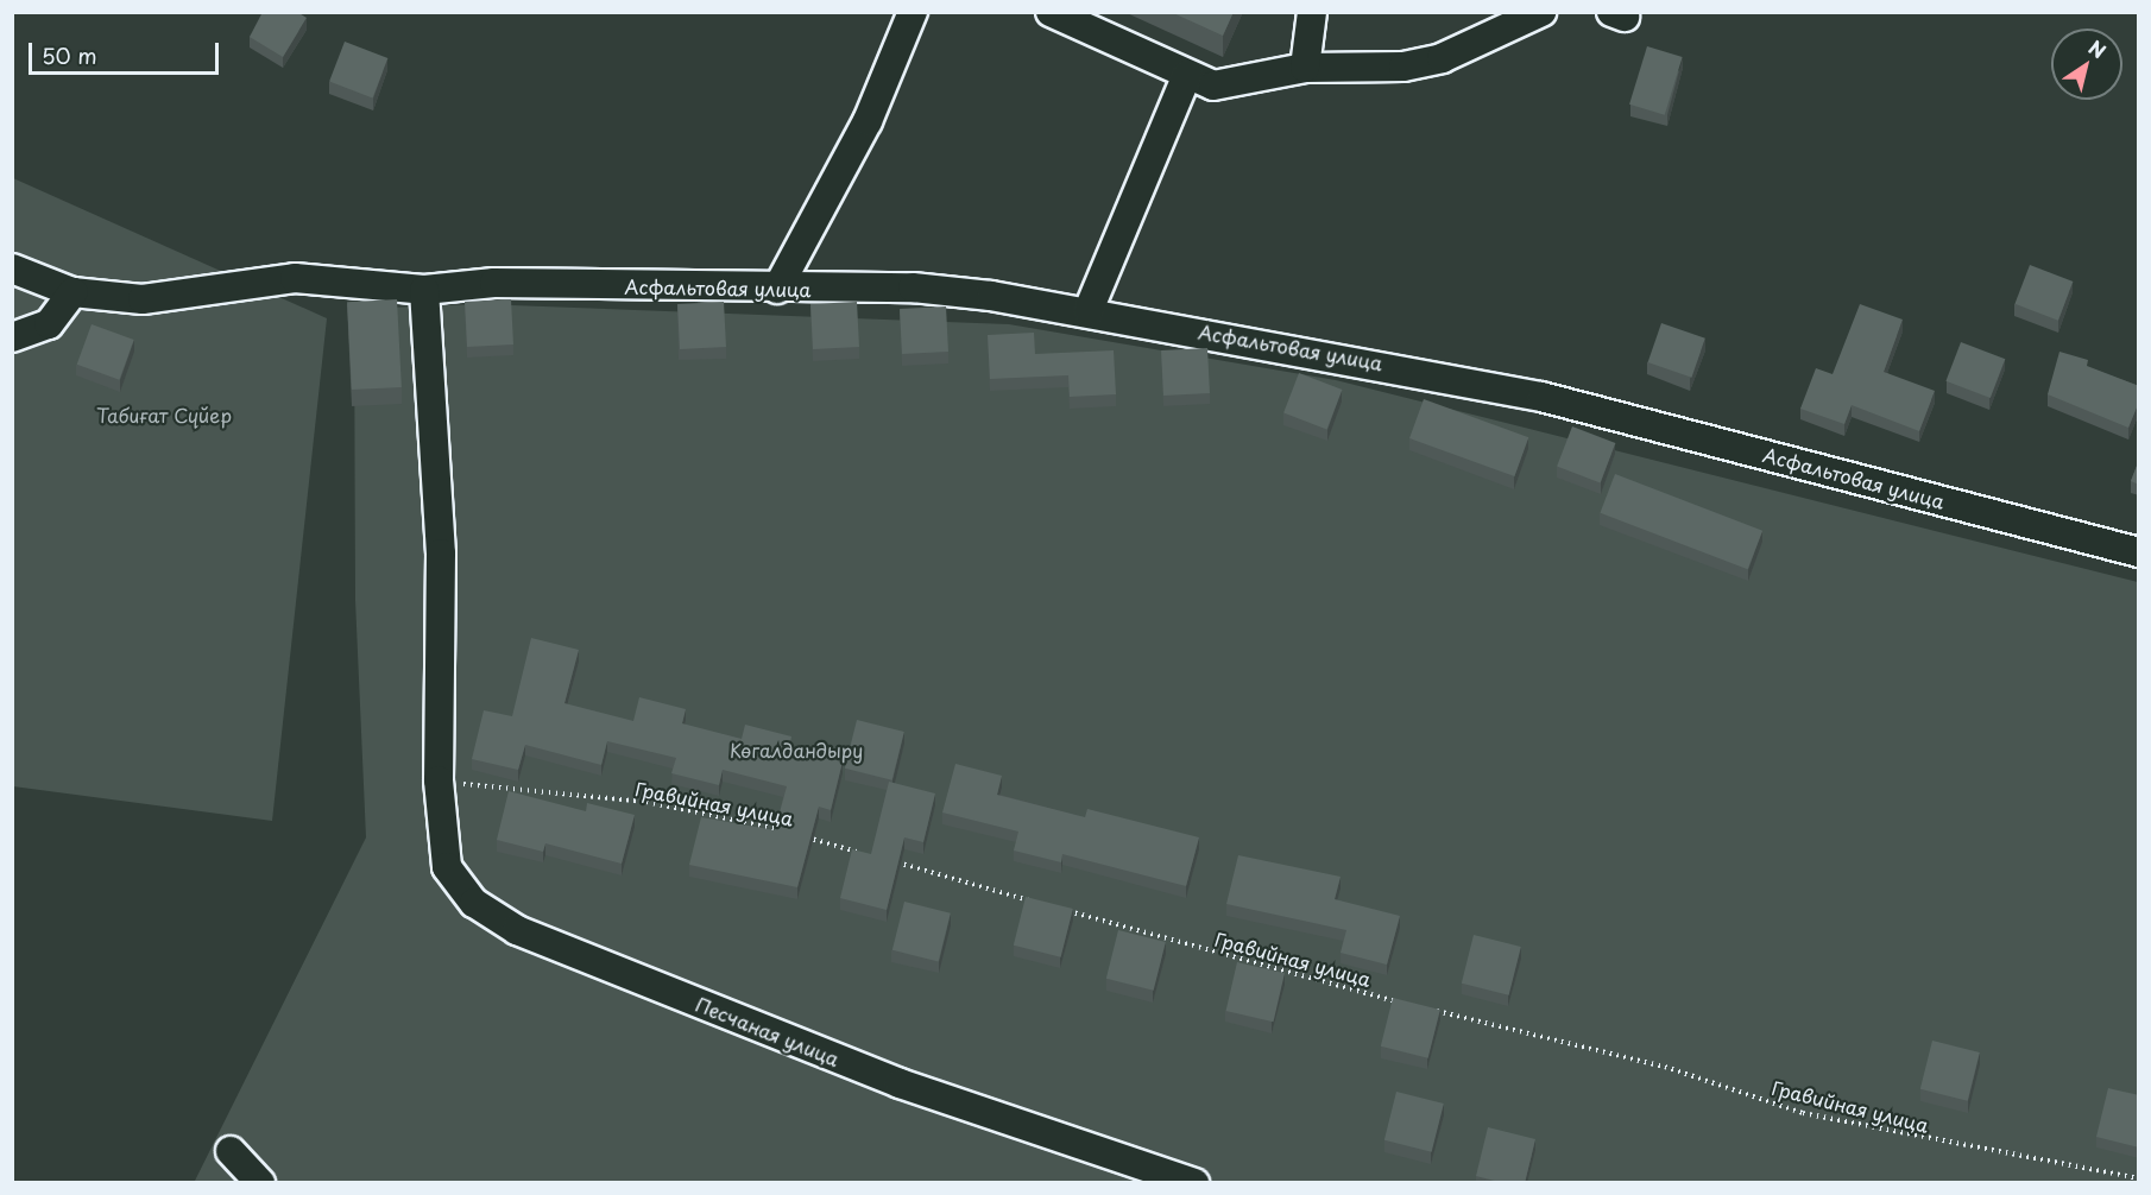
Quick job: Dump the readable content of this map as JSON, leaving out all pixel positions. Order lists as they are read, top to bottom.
{
  "streets": {
    "street": ["Асфальтовая улица", "Песчаная улица"],
    "path": ["Гравийная улица"]
  },
  "crossings": [
    ["Асфальтовая улица", "Песчаная улица"],
    ["Гравийная улица", "Песчаная улица"]
  ],
  "parks": ["Табиғат Сүйер", "Көгалдандыру"],
  "scale_bar": "50 m",
  "north": "top right"
}
